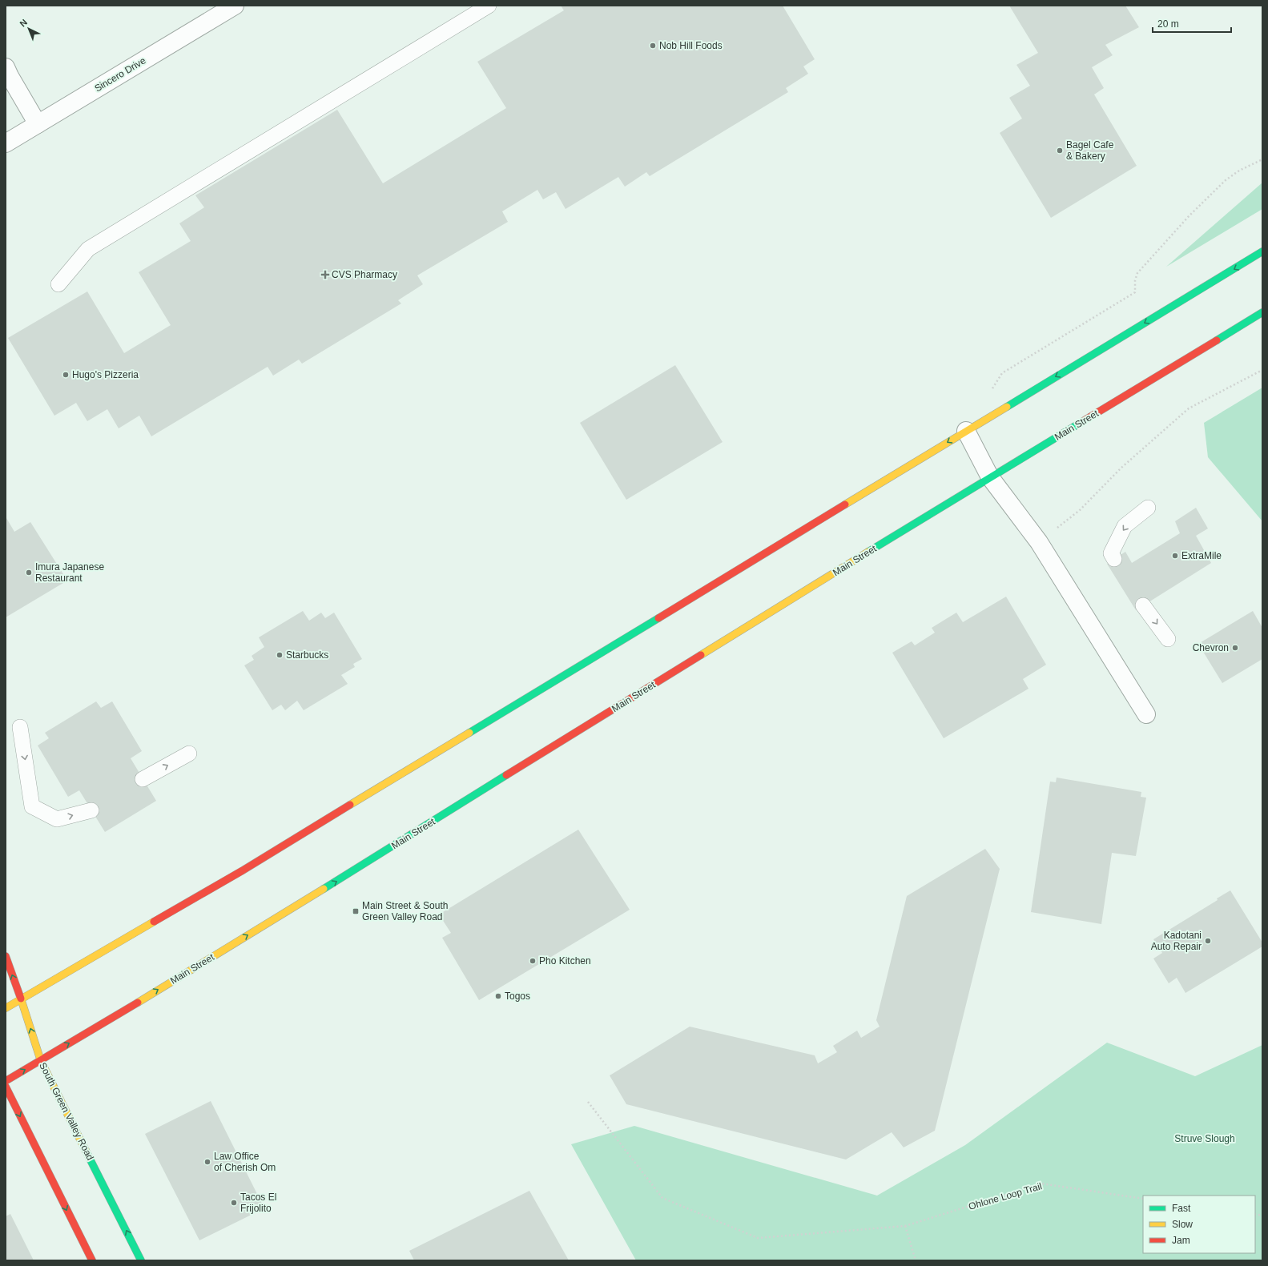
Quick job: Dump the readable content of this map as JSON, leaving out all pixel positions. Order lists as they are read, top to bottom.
{
  "streets": {
    "main road": ["Main Street", "South Green Valley Road"],
    "street": ["Sincero Drive"],
    "path": ["Ohlone Loop Trail"]
  },
  "crossings": [
    ["Main Street", "South Green Valley Road"]
  ],
  "parks": ["Struve Slough"],
  "places": {
    "other": [
      "Nob Hill Foods",
      "Bagel Cafe & Bakery",
      "Hugo's Pizzeria",
      "ExtraMile",
      "Imura Japanese Restaurant",
      "Chevron",
      "Starbucks",
      "Kadotani Auto Repair",
      "Pho Kitchen",
      "Togos",
      "Law Office of Cherish Om",
      "Tacos El Frijolito"
    ],
    "health": ["CVS Pharmacy"],
    "transit": ["Main Street & South Green Valley Road"]
  },
  "legend": ["Fast", "Slow", "Jam"],
  "scale_bar": "20 m",
  "north": "top left"
}
